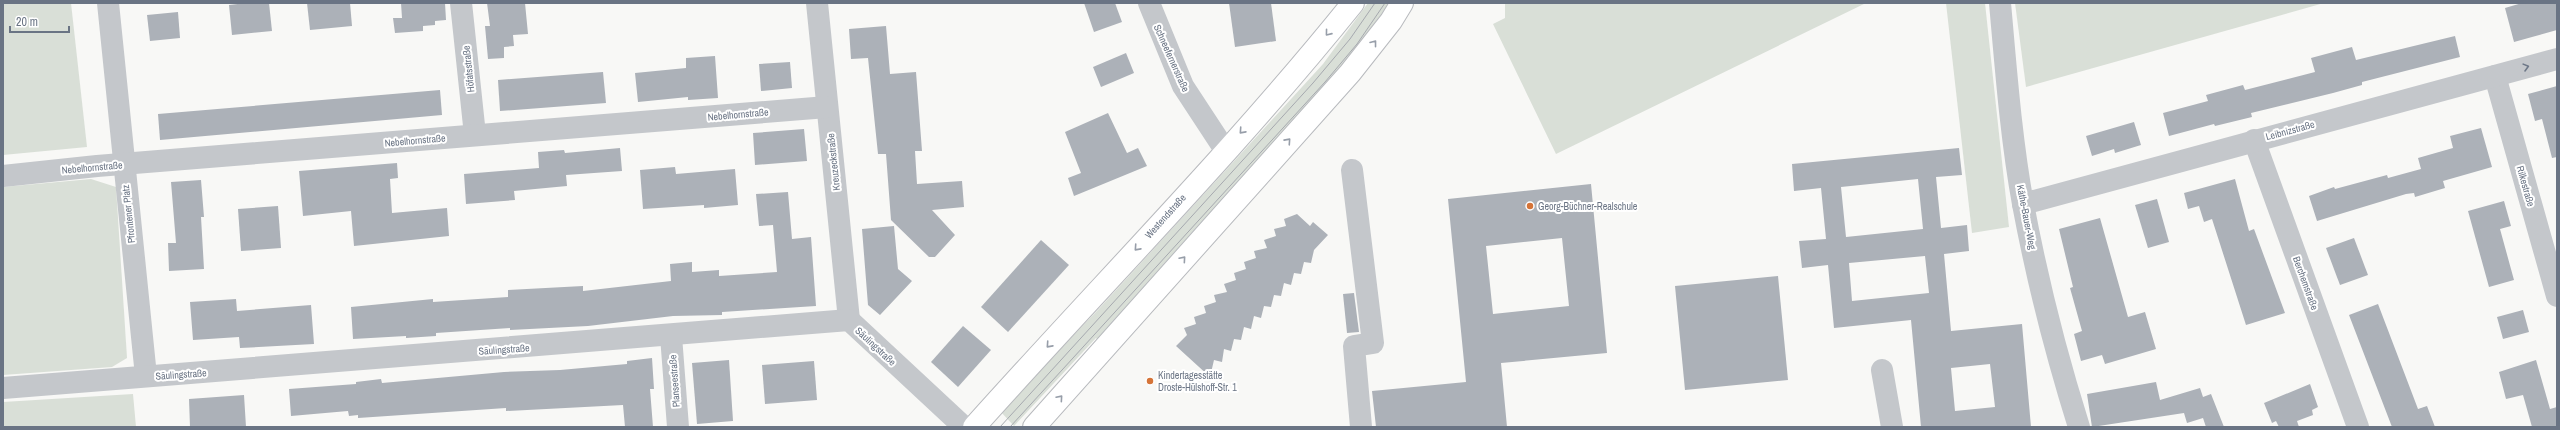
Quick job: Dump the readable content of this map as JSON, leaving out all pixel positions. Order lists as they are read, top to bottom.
{
  "streets": {
    "main road": ["Westendstraße"],
    "street": [
      "Schneefernerstraße",
      "Höfatsstraße",
      "Nebelhornstraße",
      "Leibnizstraße",
      "Kreuzeckstraße",
      "Rilkestraße",
      "Pfrontener Platz",
      "Käthe-Bauer-Weg",
      "Berchemstraße",
      "Säulingstraße",
      "Planseestraße"
    ]
  },
  "crossings": [
    ["Schneefernerstraße", "Westendstraße"],
    ["Höfatsstraße", "Nebelhornstraße"],
    ["Nebelhornstraße", "Kreuzeckstraße"],
    ["Nebelhornstraße", "Pfrontener Platz"],
    ["Leibnizstraße", "Rilkestraße"],
    ["Leibnizstraße", "Käthe-Bauer-Weg"],
    ["Leibnizstraße", "Berchemstraße"],
    ["Kreuzeckstraße", "Säulingstraße"],
    ["Pfrontener Platz", "Säulingstraße"],
    ["Säulingstraße", "Planseestraße"]
  ],
  "places": ["Georg-Büchner-Realschule", "Kindertagesstätte Droste-Hülshoff-Str. 1"],
  "scale_bar": "20 m"
}
